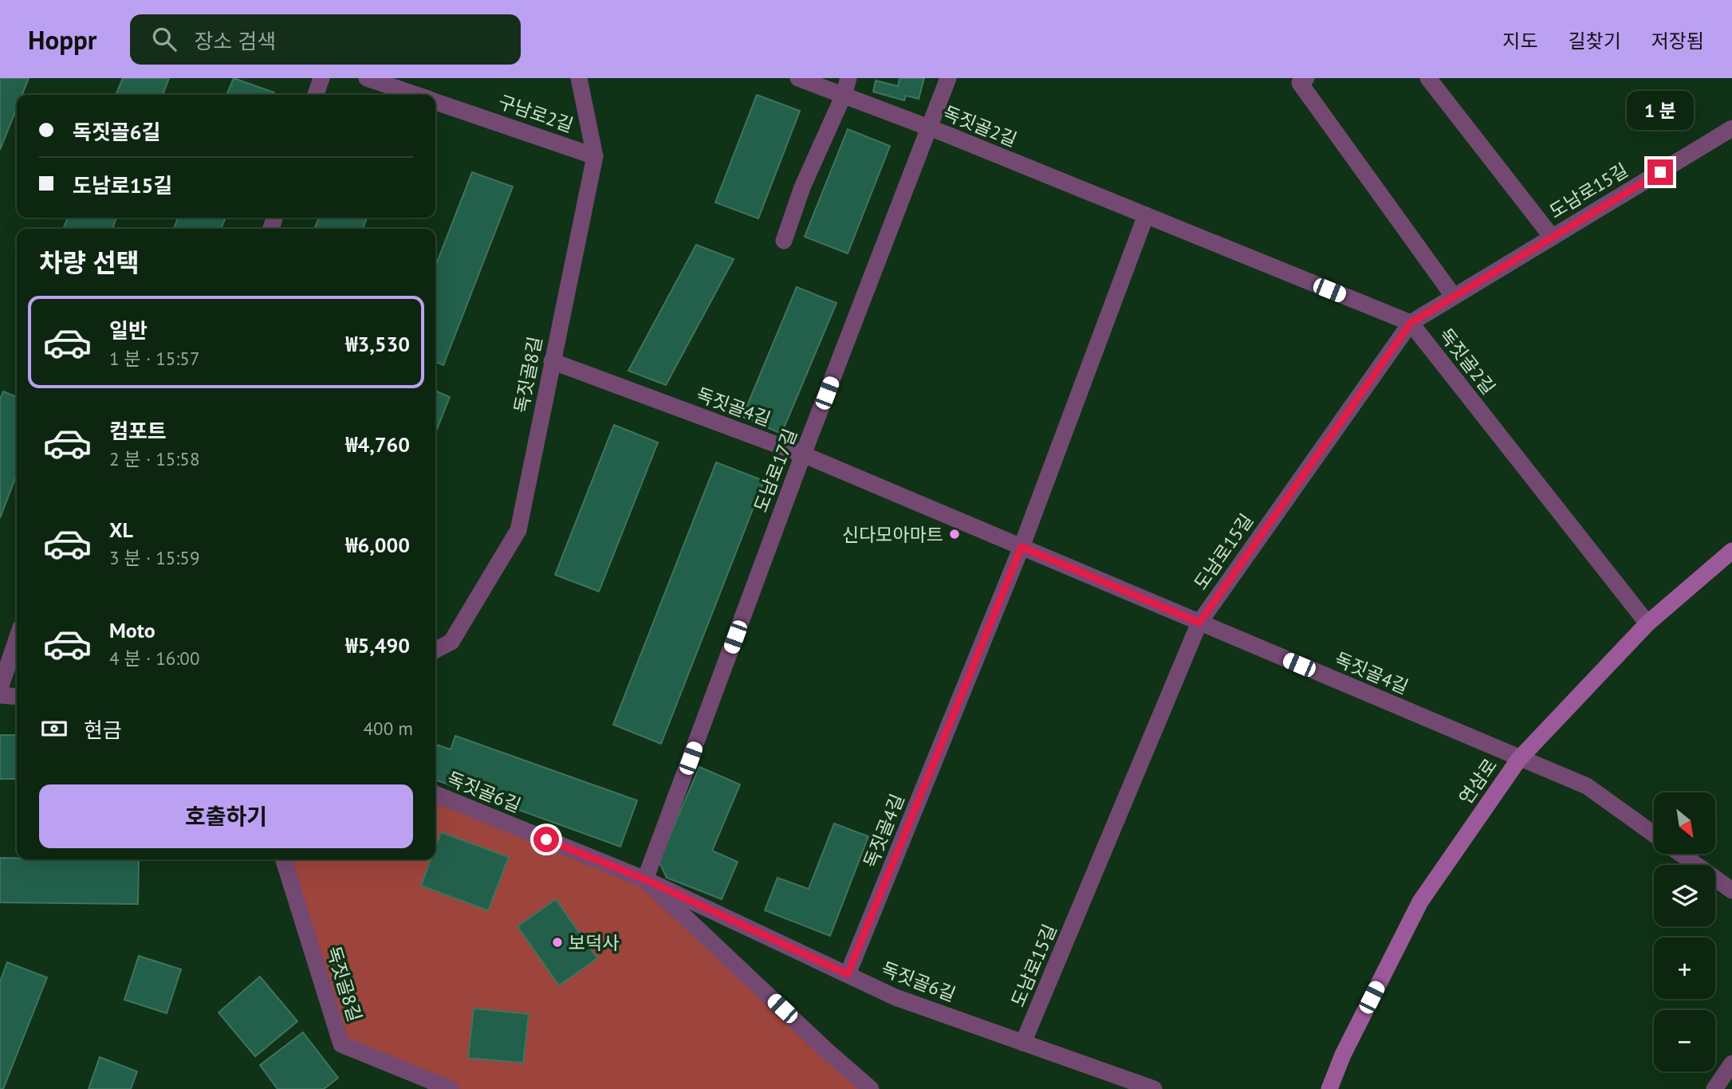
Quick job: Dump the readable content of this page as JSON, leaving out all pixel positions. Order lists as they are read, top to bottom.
{
  "streets": {
    "main road": ["연삼로"],
    "street": [
      "구남로2길",
      "독짓골2길",
      "도남로15길",
      "독짓골8길",
      "독짓골4길",
      "도남로17길",
      "독짓골6길"
    ]
  },
  "crossings": [
    ["구남로2길", "독짓골8길"],
    ["독짓골2길", "도남로15길"],
    ["독짓골2길", "도남로17길"],
    ["독짓골2길", "연삼로"],
    ["도남로15길", "독짓골4길"],
    ["도남로15길", "독짓골6길"],
    ["독짓골8길", "독짓골4길"],
    ["독짓골4길", "도남로17길"],
    ["독짓골4길", "연삼로"],
    ["독짓골4길", "독짓골6길"],
    ["도남로17길", "독짓골6길"]
  ],
  "places": ["신다모아마트", "보덕사"],
  "north": "bottom right",
  "page": {
    "header": "Hoppr",
    "search": "장소 검색",
    "nav": ["지도", "길찾기", "저장됨"],
    "bubble": "1 분",
    "banner": ["독짓골6길", "도남로15길"],
    "heading": "차량 선택",
    "list": [
      {
        "name": "일반",
        "note": "1 분 · 15:57",
        "value": "₩3,530"
      },
      {
        "name": "컴포트",
        "note": "2 분 · 15:58",
        "value": "₩4,760"
      },
      {
        "name": "XL",
        "note": "3 분 · 15:59",
        "value": "₩6,000"
      },
      {
        "name": "Moto",
        "note": "4 분 · 16:00",
        "value": "₩5,490"
      }
    ],
    "pay": ["현금", "400 m"],
    "buttons": "호출하기",
    "map_buttons": ["+", "−"]
  }
}
